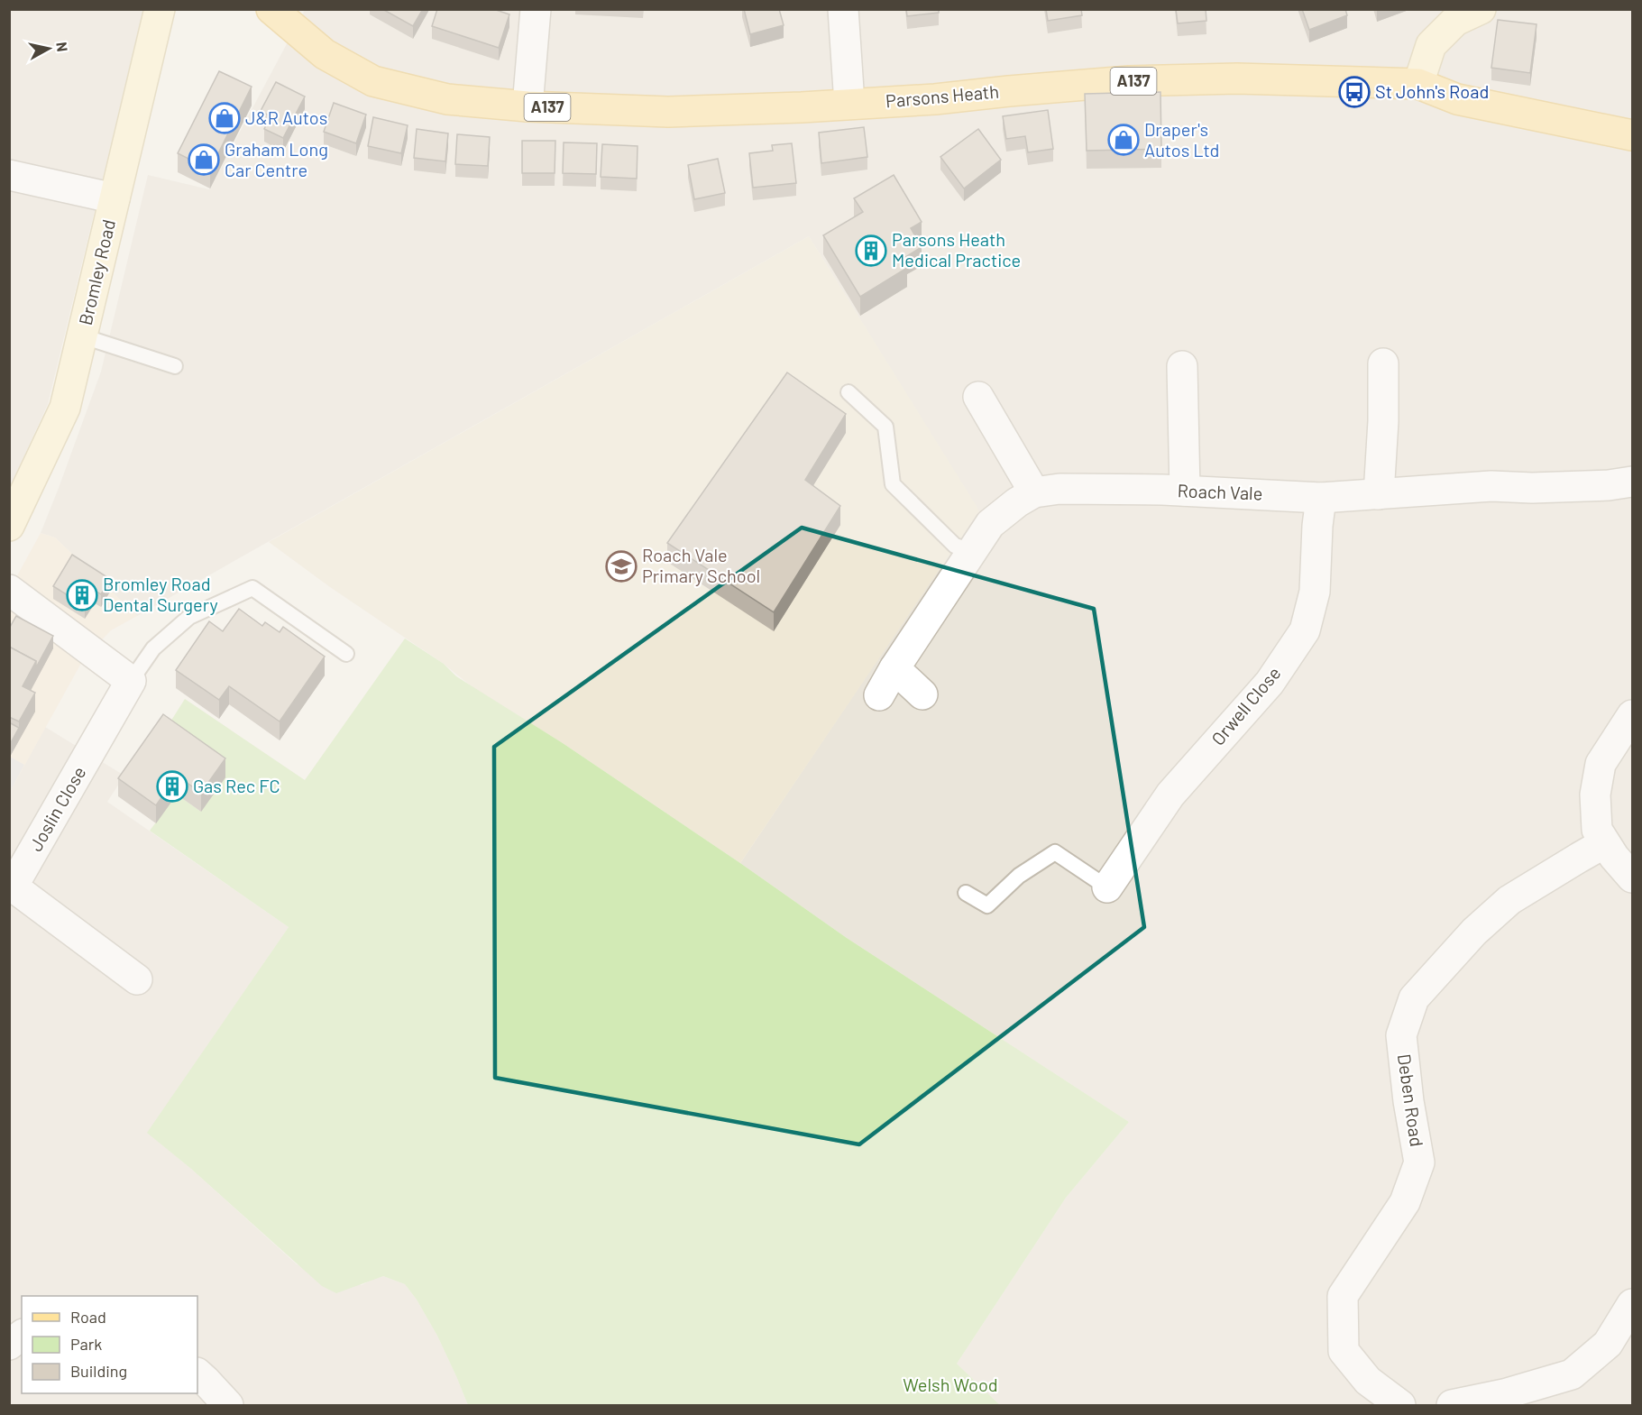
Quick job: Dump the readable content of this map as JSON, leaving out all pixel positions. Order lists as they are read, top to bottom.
{
  "streets": {
    "main road": ["A137", "Parsons Heath"],
    "street": [
      "Bromley Road",
      "Roach Vale",
      "Orwell Close",
      "Joslin Close",
      "Deben Road"
    ]
  },
  "crossings": [
    ["Roach Vale", "Orwell Close"]
  ],
  "parks": ["Welsh Wood"],
  "places": {
    "bus stop": ["St John's Road"],
    "shop": ["J&R Autos", "Draper's Autos Ltd", "Graham Long Car Centre"],
    "building": ["Parsons Heath Medical Practice", "Bromley Road Dental Surgery", "Gas Rec FC"],
    "school or university": ["Roach Vale Primary School"]
  },
  "legend": ["Road", "Park", "Building"],
  "north": "right"
}
